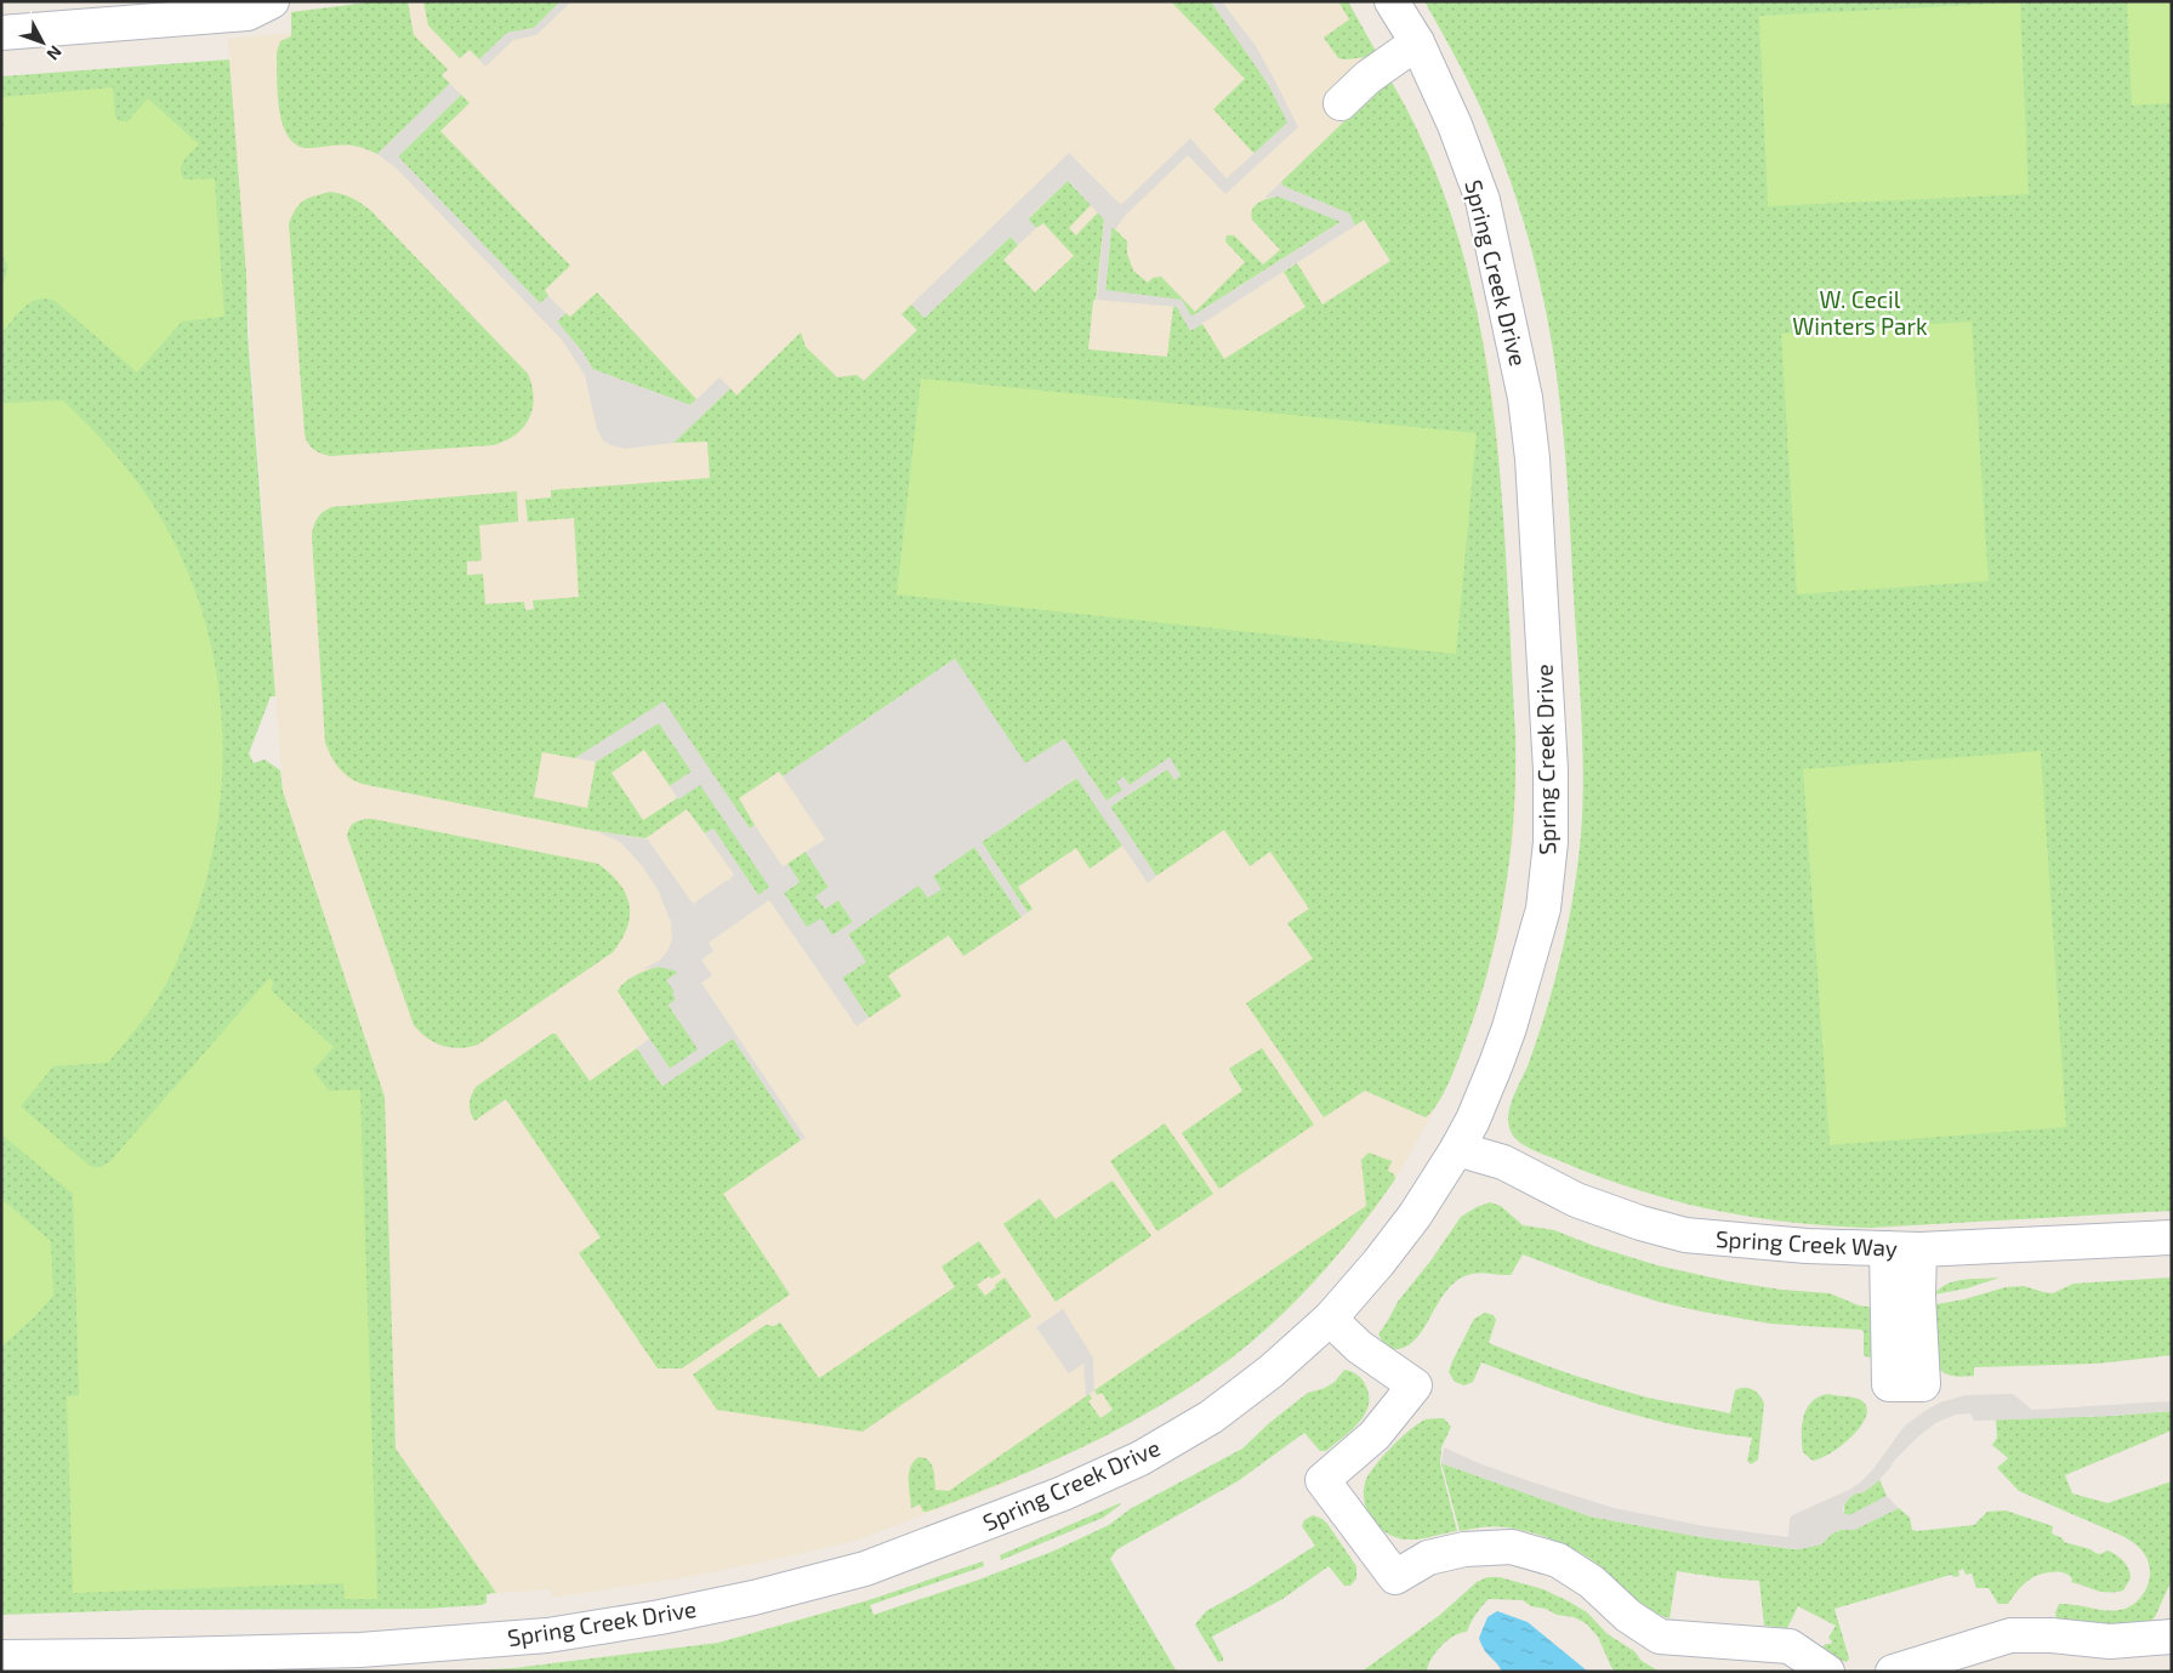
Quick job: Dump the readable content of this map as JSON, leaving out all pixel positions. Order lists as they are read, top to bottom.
{
  "streets": {
    "street": ["Spring Creek Drive", "Spring Creek Way"]
  },
  "crossings": [
    ["Spring Creek Drive", "Spring Creek Way"]
  ],
  "parks": ["W. Cecil Winters Park"],
  "north": "bottom right"
}
